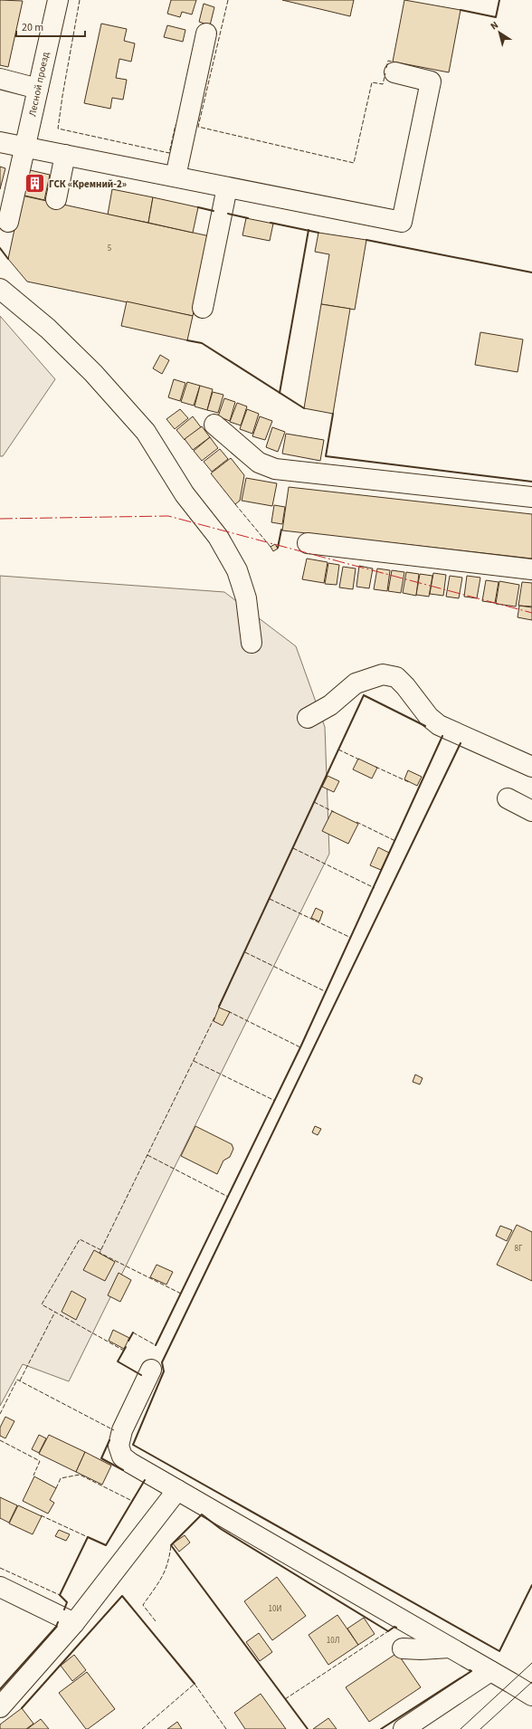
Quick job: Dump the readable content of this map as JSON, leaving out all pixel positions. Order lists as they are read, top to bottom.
{
  "streets": {
    "street": ["Лесной проезд"]
  },
  "places": {
    "building": ["ГСК «Кремний-2»"]
  },
  "house_numbers": [
    "5",
    "8Г",
    "10И",
    "10Л"
  ],
  "scale_bar": "20 m",
  "north": "top left"
}
